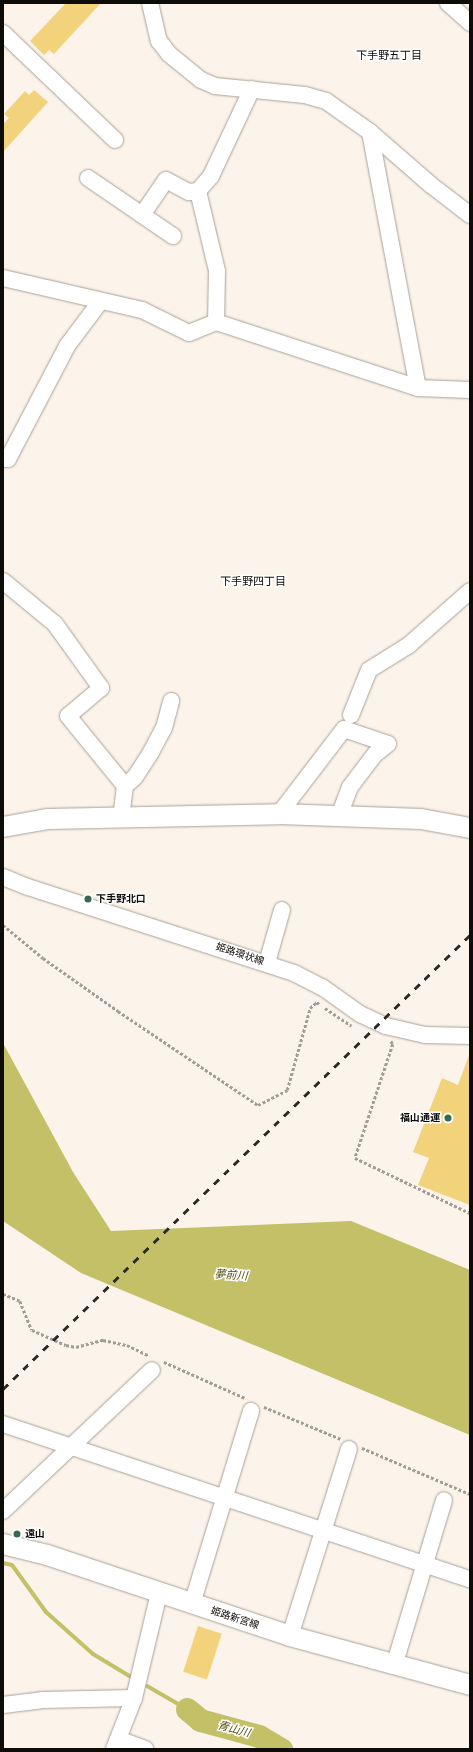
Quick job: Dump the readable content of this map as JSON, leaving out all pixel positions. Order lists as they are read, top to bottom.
{
  "streets": {
    "main road": ["姫路新宮線"],
    "street": ["姫路環状線"]
  },
  "districts": ["下手野五丁目", "下手野四丁目"],
  "water": ["夢前川", "青山川"],
  "places": ["下手野北口", "福山通運", "遠山"]
}
